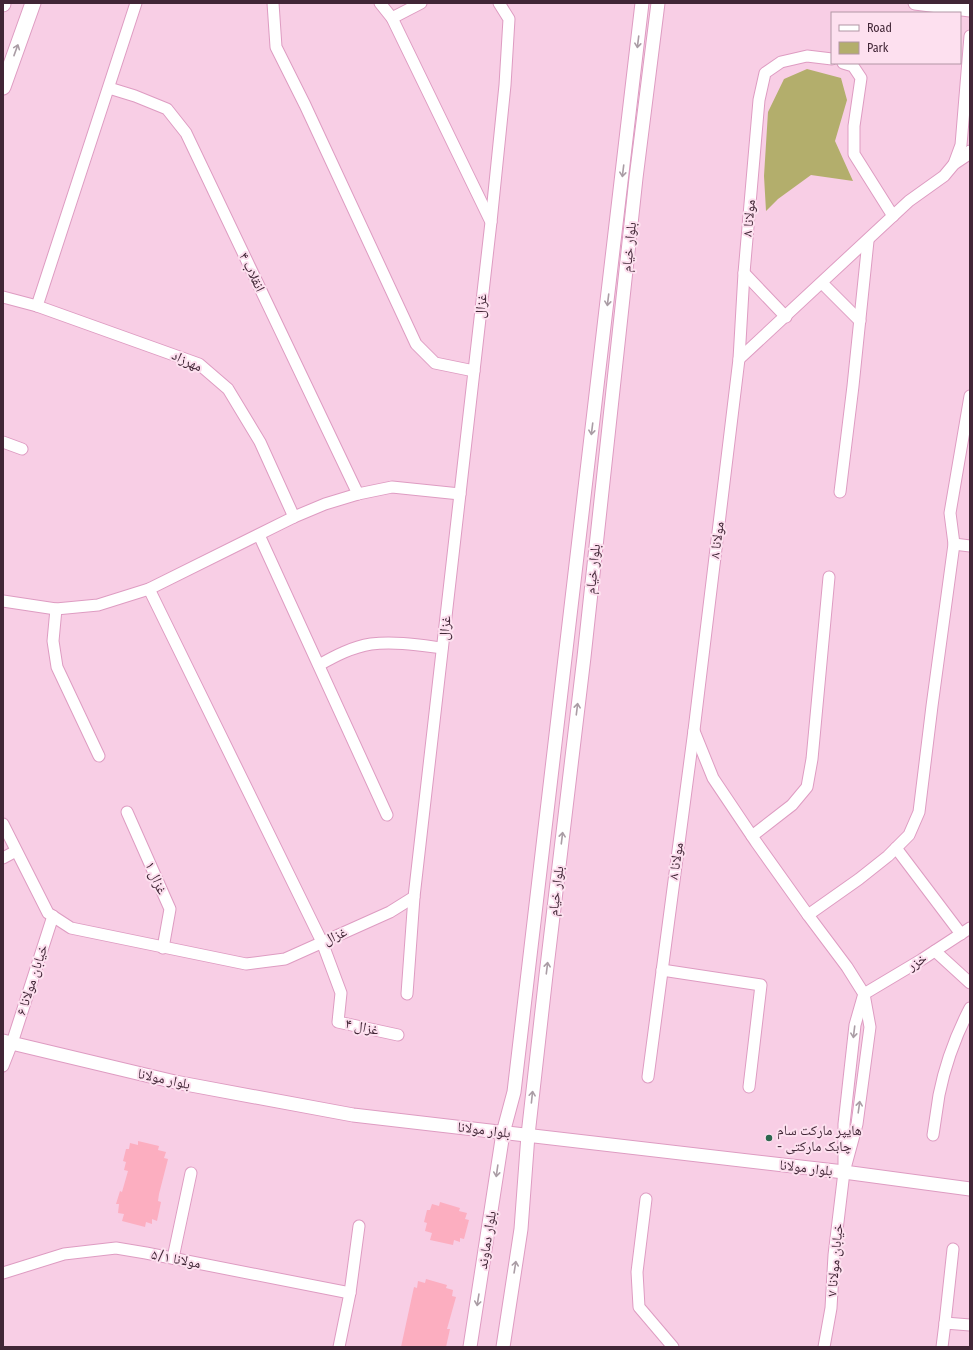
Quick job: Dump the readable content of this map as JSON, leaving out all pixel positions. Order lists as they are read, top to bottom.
{
  "streets": {
    "street": [
      "مولانا ۸",
      "بلوار خیام",
      "انقلاب ۴",
      "غزال",
      "مهرزاد",
      "غزال ۱",
      "خزر",
      "خیابان مولانا ۶",
      "غزال ۴",
      "بلوار مولانا",
      "بلوار دماوند",
      "مولانا ۵/۱",
      "خیابان مولانا ۷"
    ]
  },
  "crossings": [
    ["بلوار خیام", "بلوار مولانا"],
    ["بلوار خیام", "بلوار دماوند"],
    ["غزال", "غزال ۱"],
    ["غزال", "خیابان مولانا ۶"],
    ["غزال", "غزال ۴"],
    ["خیابان مولانا ۶", "بلوار مولانا"],
    ["بلوار مولانا", "بلوار دماوند"],
    ["بلوار مولانا", "خیابان مولانا ۷"]
  ],
  "places": ["هایپر مارکت سام - چابک مارکتی"],
  "legend": ["Road", "Park"]
}
